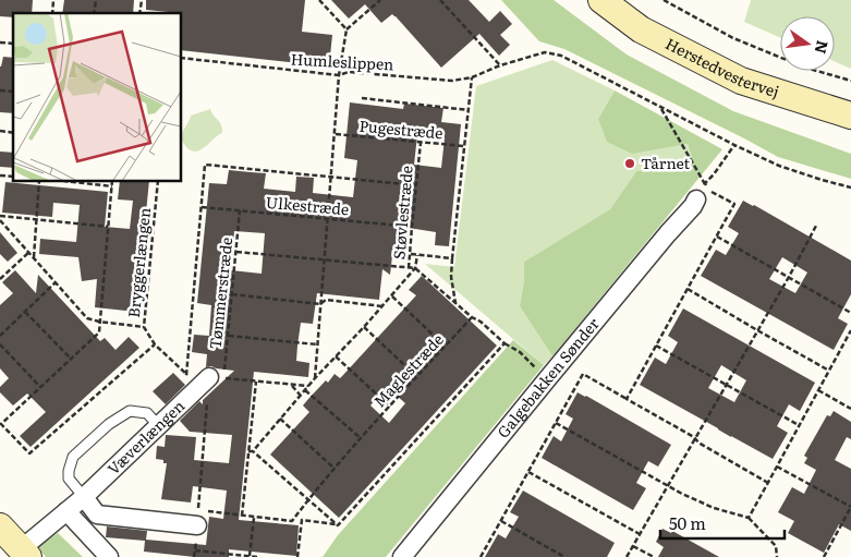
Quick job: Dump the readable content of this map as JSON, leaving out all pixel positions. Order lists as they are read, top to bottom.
{
  "streets": {
    "street": ["Herstedvestervej", "Galgebakken Sønder", "Væverlængen"],
    "path": [
      "Humleslippen",
      "Pugestræde",
      "Ulkestræde",
      "Støvlestræde",
      "Bryggerlængen",
      "Tømmerstræde",
      "Maglestræde"
    ]
  },
  "crossings": [
    ["Pugestræde", "Støvlestræde"],
    ["Ulkestræde", "Støvlestræde"],
    ["Ulkestræde", "Tømmerstræde"],
    ["Støvlestræde", "Maglestræde"],
    ["Støvlestræde", "Galgebakken Sønder"],
    ["Tømmerstræde", "Væverlængen"]
  ],
  "places": ["Tårnet"],
  "scale_bar": "50 m",
  "north": "right"
}
